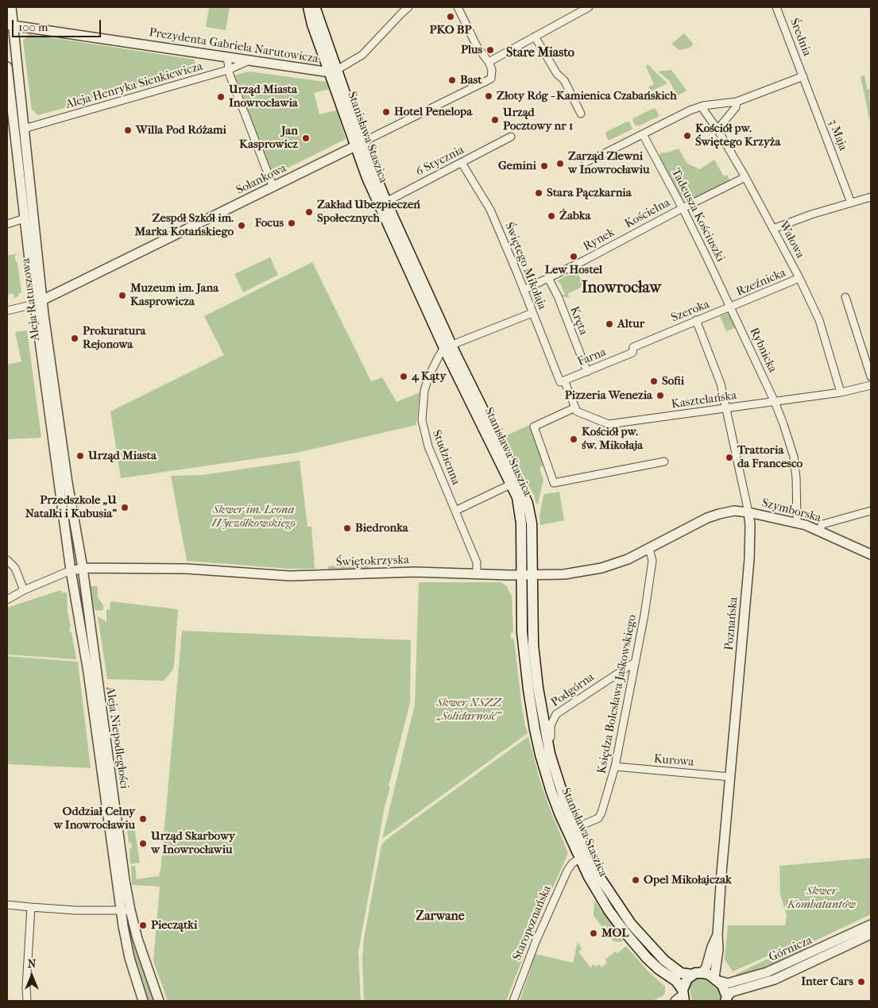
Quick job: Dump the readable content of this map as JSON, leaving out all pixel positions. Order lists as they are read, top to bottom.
{
  "streets": {
    "main road": ["Stanisława Staszica"],
    "street": [
      "Średnia",
      "Prezydenta Gabriela Narutowicza",
      "Aleja Henryka Sienkiewicza",
      "3 Maja",
      "6 Stycznia",
      "Solankowa",
      "Kościelna",
      "Tadeusza Kościuszki",
      "Rynek",
      "Wałowa",
      "Świętego Mikołaja",
      "Rzeźnicka",
      "Aleja Ratuszowa",
      "Szeroka",
      "Kręta",
      "Rybnicka",
      "Farna",
      "Kasztelańska",
      "Studzienna",
      "Szymborska",
      "Świętokrzyska",
      "Poznańska",
      "Podgórna",
      "Księdza Bolesława Jaśkowskiego",
      "Aleja Niepodległości",
      "Kurowa",
      "Staropoznańska",
      "Górnicza"
    ]
  },
  "crossings": [
    ["Średnia", "3 Maja"],
    ["Prezydenta Gabriela Narutowicza", "Aleja Henryka Sienkiewicza"],
    ["Prezydenta Gabriela Narutowicza", "Stanisława Staszica"],
    ["Prezydenta Gabriela Narutowicza", "Aleja Ratuszowa"],
    ["Aleja Henryka Sienkiewicza", "Aleja Ratuszowa"],
    ["Stanisława Staszica", "6 Stycznia"],
    ["Stanisława Staszica", "Solankowa"],
    ["Stanisława Staszica", "Studzienna"],
    ["Stanisława Staszica", "Świętokrzyska"],
    ["Stanisława Staszica", "Poznańska"],
    ["Stanisława Staszica", "Podgórna"],
    ["Stanisława Staszica", "Księdza Bolesława Jaśkowskiego"],
    ["Stanisława Staszica", "Staropoznańska"],
    ["Stanisława Staszica", "Górnicza"],
    ["6 Stycznia", "Świętego Mikołaja"],
    ["Solankowa", "Aleja Ratuszowa"],
    ["Kościelna", "Tadeusza Kościuszki"],
    ["Kościelna", "Rynek"],
    ["Kościelna", "Wałowa"],
    ["Tadeusza Kościuszki", "Rzeźnicka"],
    ["Tadeusza Kościuszki", "Szeroka"],
    ["Tadeusza Kościuszki", "Rybnicka"],
    ["Rynek", "Świętego Mikołaja"],
    ["Rynek", "Kręta"],
    ["Wałowa", "Rzeźnicka"],
    ["Wałowa", "Kasztelańska"],
    ["Świętego Mikołaja", "Farna"],
    ["Świętego Mikołaja", "Kasztelańska"],
    ["Rzeźnicka", "Szeroka"],
    ["Rzeźnicka", "Rybnicka"],
    ["Aleja Ratuszowa", "Świętokrzyska"],
    ["Aleja Ratuszowa", "Aleja Niepodległości"],
    ["Szeroka", "Rybnicka"],
    ["Szeroka", "Farna"],
    ["Szeroka", "Poznańska"],
    ["Kręta", "Farna"],
    ["Rybnicka", "Kasztelańska"],
    ["Rybnicka", "Szymborska"],
    ["Kasztelańska", "Poznańska"],
    ["Studzienna", "Świętokrzyska"],
    ["Szymborska", "Świętokrzyska"],
    ["Szymborska", "Poznańska"],
    ["Świętokrzyska", "Poznańska"],
    ["Świętokrzyska", "Księdza Bolesława Jaśkowskiego"],
    ["Świętokrzyska", "Aleja Niepodległości"],
    ["Poznańska", "Kurowa"],
    ["Poznańska", "Górnicza"],
    ["Podgórna", "Księdza Bolesława Jaśkowskiego"],
    ["Księdza Bolesława Jaśkowskiego", "Kurowa"]
  ],
  "districts": ["Stare Miasto", "Inowrocław", "Zarwane"],
  "parks": ["Skwer im. Leona Wyczółkowskiego", "Skwer NSZZ „Solidarność”", "Skwer Kombatantów"],
  "places": [
    "PKO BP",
    "Plus",
    "Bast",
    "Złoty Róg - Kamienica Czabańskich",
    "Urząd Miasta Inowrocławia",
    "Hotel Penelopa",
    "Urząd Pocztowy nr 1",
    "Willa Pod Różami",
    "Kościół pw. Świętego Krzyża",
    "Jan Kasprowicz",
    "Zarząd Zlewni w Inowrocławiu",
    "Gemini",
    "Stara Pączkarnia",
    "Zakład Ubezpieczeń Społecznych",
    "Żabka",
    "Focus",
    "Zespół Szkół im. Marka Kotańskiego",
    "Lew Hostel",
    "Muzeum im. Jana Kasprowicza",
    "Altur",
    "Prokuratura Rejonowa",
    "4 Kąty",
    "Sofii",
    "Pizzeria Wenezia",
    "Kościół pw. św. Mikołaja",
    "Urząd Miasta",
    "Trattoria da Francesco",
    "Przedszkole „U Natalki i Kubusia”",
    "Biedronka",
    "Oddział Celny w Inowrocławiu",
    "Urząd Skarbowy w Inowrocławiu",
    "Opel Mikołajczak",
    "Pieczątki",
    "MOL",
    "Inter Cars"
  ],
  "scale_bar": "100 m",
  "north": "top"
}
